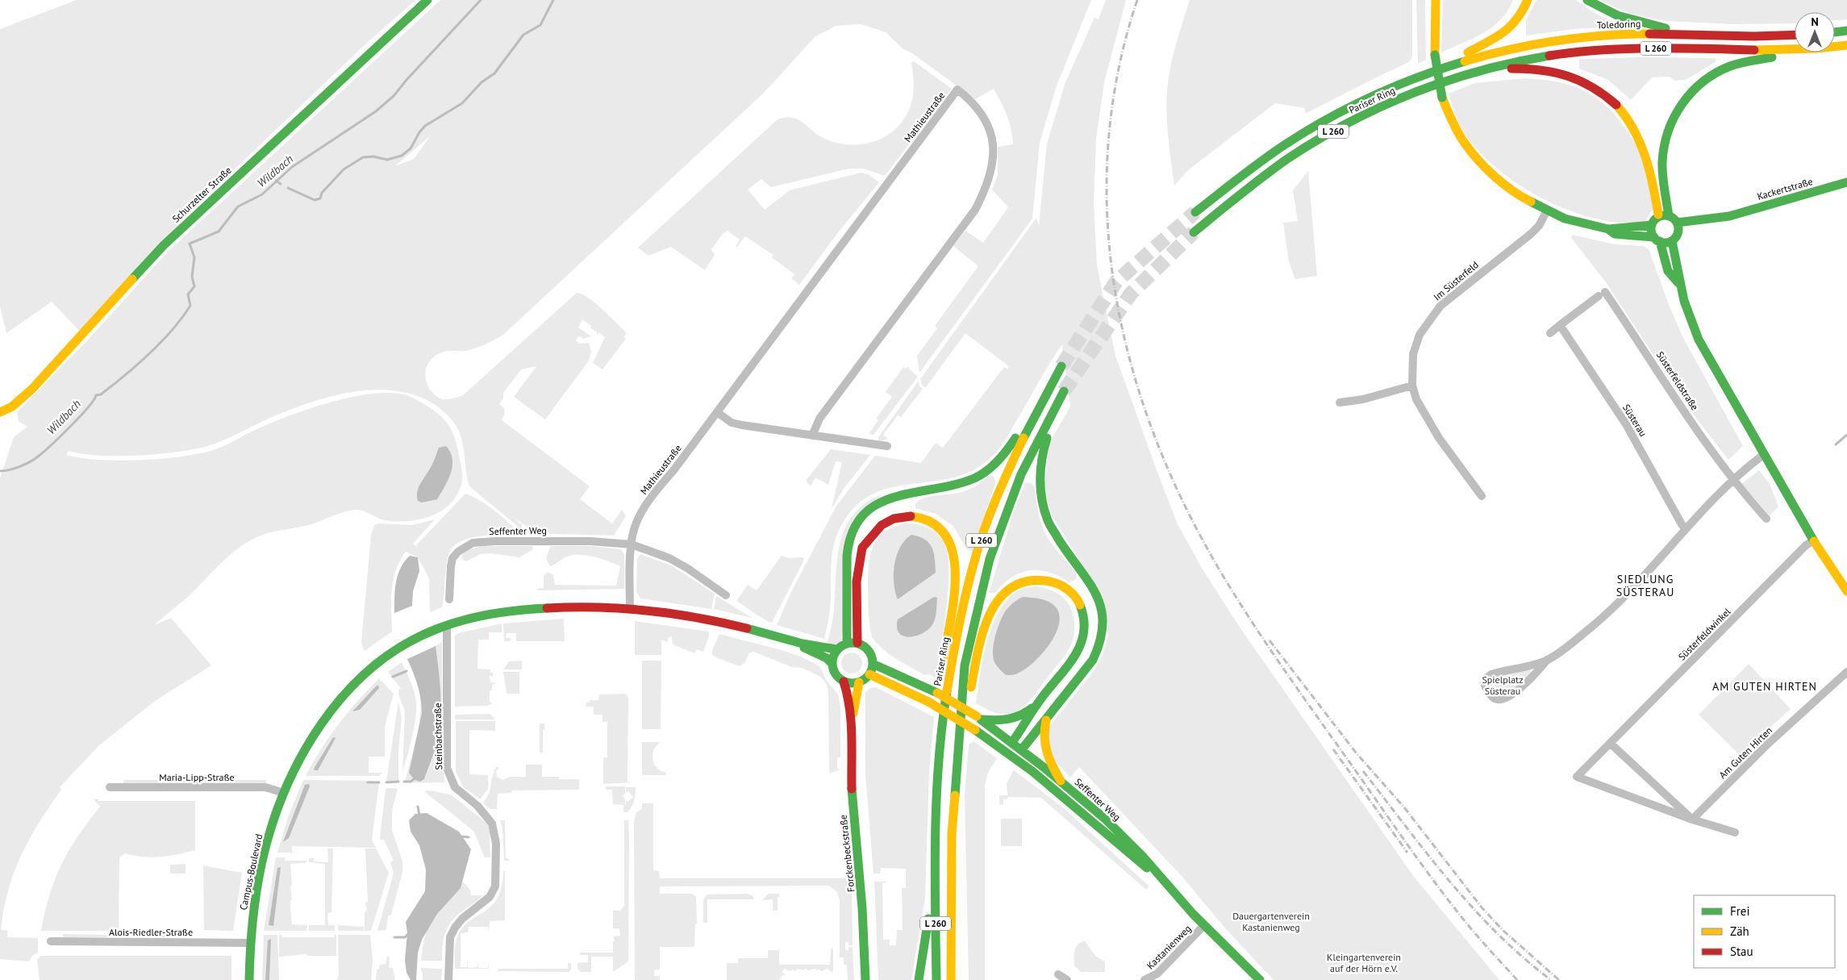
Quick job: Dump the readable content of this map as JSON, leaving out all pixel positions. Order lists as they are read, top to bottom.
{
  "streets": {
    "main road": [
      "Toledoring",
      "L 260",
      "Pariser Ring",
      "Kackertstraße",
      "Schurzelter Straße",
      "Seffenter Weg",
      "Forckenbeckstraße",
      "Campus-Boulevard"
    ],
    "street": [
      "Mathieustraße",
      "Im Süsterfeld",
      "Süsterfeldstraße",
      "Süsterau",
      "Süsterfeldwinkel",
      "Steinbachstraße",
      "Am Guten Hirten",
      "Maria-Lipp-Straße",
      "Alois-Riedler-Straße",
      "Kastanienweg"
    ]
  },
  "crossings": [
    ["Toledoring", "Pariser Ring"],
    ["L 260", "Pariser Ring"],
    ["Pariser Ring", "Seffenter Weg"],
    ["Pariser Ring", "Forckenbeckstraße"],
    ["Mathieustraße", "Seffenter Weg"],
    ["Süsterfeldstraße", "Süsterau"],
    ["Seffenter Weg", "Forckenbeckstraße"],
    ["Seffenter Weg", "Kastanienweg"],
    ["Süsterfeldwinkel", "Am Guten Hirten"],
    ["Steinbachstraße", "Campus-Boulevard"],
    ["Maria-Lipp-Straße", "Campus-Boulevard"],
    ["Campus-Boulevard", "Alois-Riedler-Straße"]
  ],
  "districts": ["SIEDLUNG SÜSTERAU", "AM GUTEN HIRTEN"],
  "water": ["Wildbach"],
  "parks": ["Spielplatz Süsterau", "Dauergartenverein Kastanienweg", "Kleingartenverein auf der Hörn e.V."],
  "legend": ["Frei", "Zäh", "Stau"],
  "north": "top"
}
